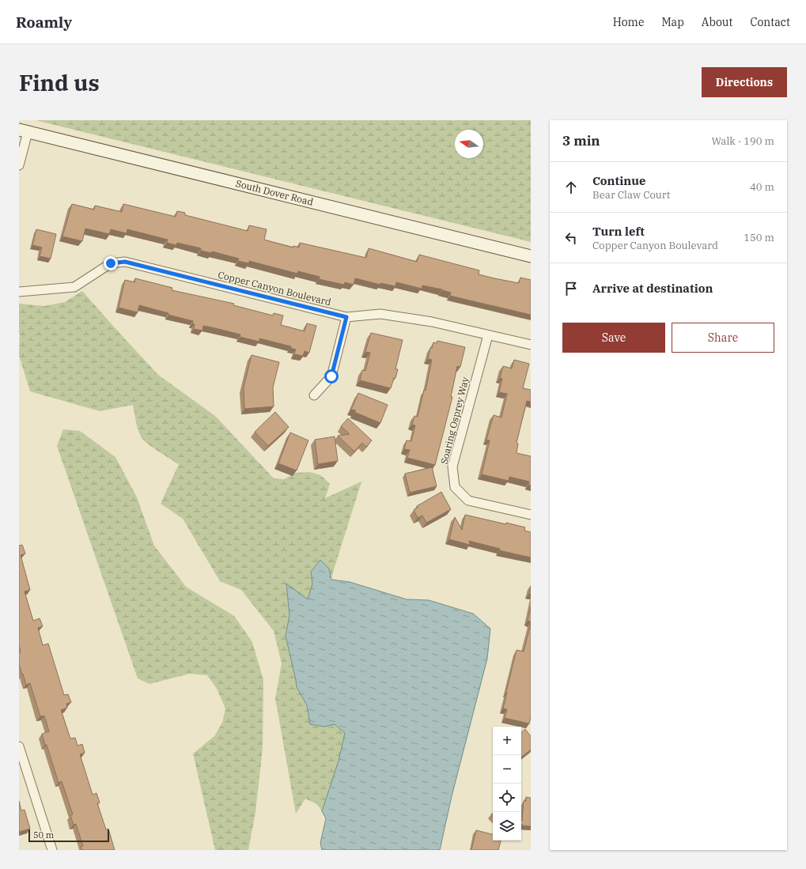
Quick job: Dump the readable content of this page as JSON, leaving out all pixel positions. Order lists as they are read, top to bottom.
{
  "streets": {
    "street": ["South Dover Road", "Copper Canyon Boulevard", "Soaring Osprey Way"]
  },
  "crossings": [
    ["Copper Canyon Boulevard", "Soaring Osprey Way"]
  ],
  "scale_bar": "50 m",
  "north": "left",
  "page": {
    "header": "Roamly",
    "nav": [
      "Home",
      "Map",
      "About",
      "Contact"
    ],
    "buttons": [
      "Directions",
      ["Save", "Share"]
    ],
    "title": "Find us",
    "heading": ["3 min", "Walk · 190 m"],
    "list": [
      ["Continue", "Bear Claw Court", "40 m"],
      ["Turn left", "Copper Canyon Boulevard", "150 m"],
      "Arrive at destination"
    ],
    "map_buttons": ["+", "−"],
    "scale": "50 m"
  }
}
